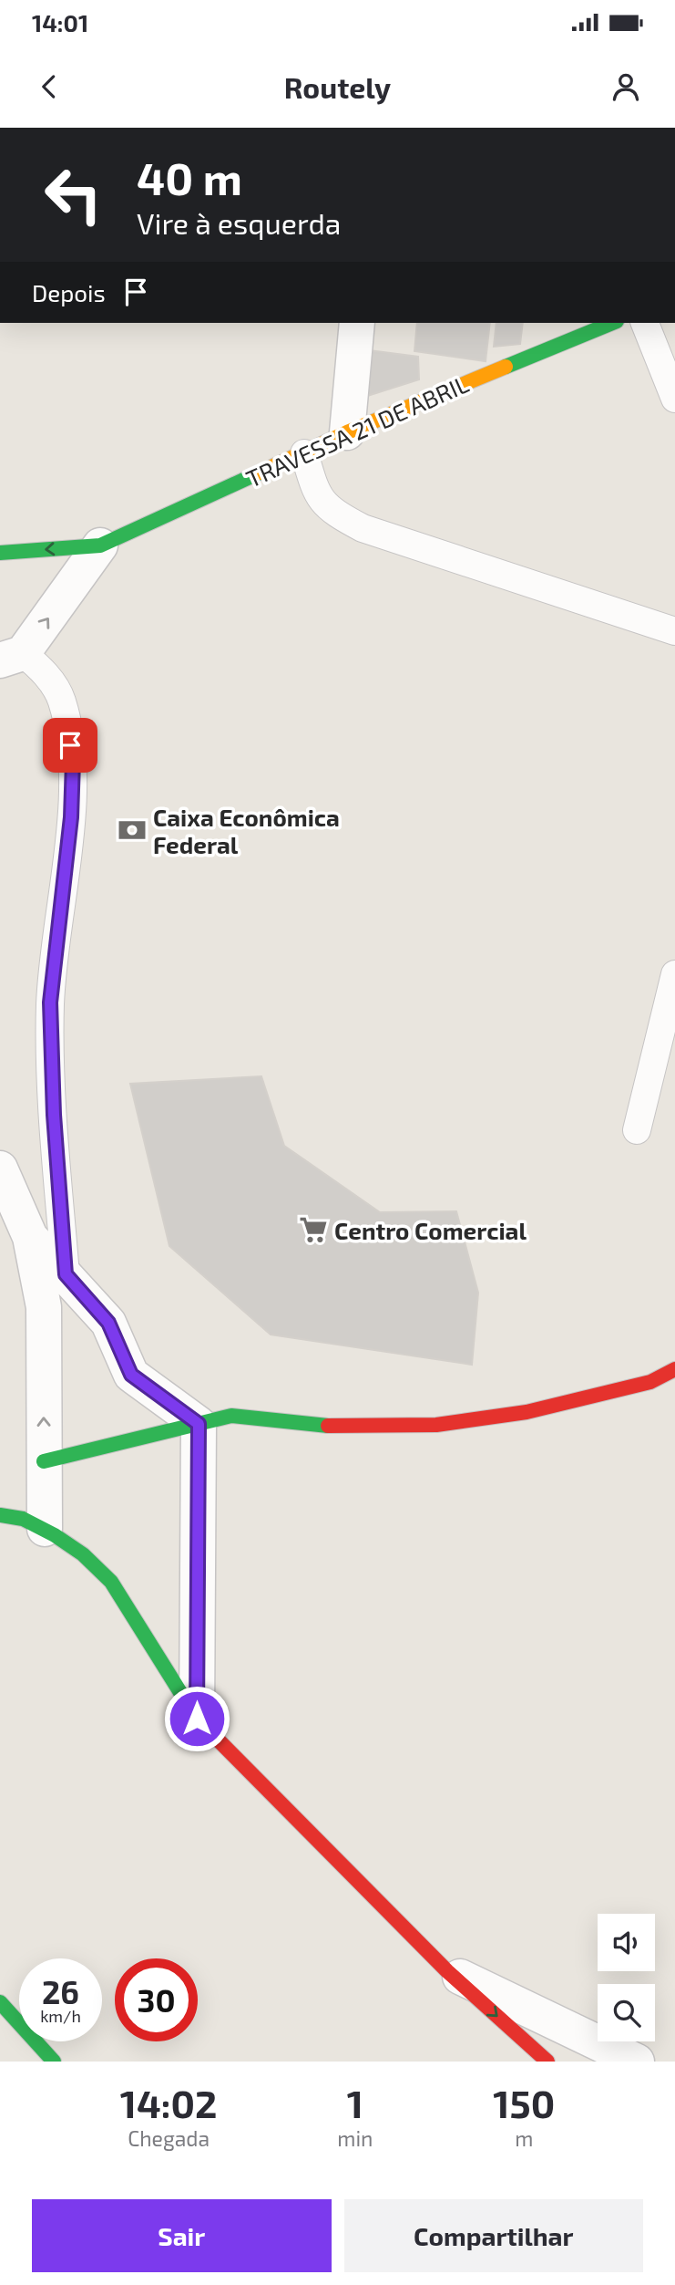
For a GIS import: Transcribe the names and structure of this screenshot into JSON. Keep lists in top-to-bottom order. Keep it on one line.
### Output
{"streets":{"street":["TRAVESSA 21 DE ABRIL"]},"places":{"bank":["Caixa Econômica Federal"],"supermarket":["Centro Comercial"]},"page":{"status":"14:01","header":"Routely","turn":["40 m","Vire à esquerda"],"then":"Depois","speed":"26 km/h","limit":"30","eta":["14:02","Chegada","1","min","150","m"],"buttons":["Sair","Compartilhar"]}}
